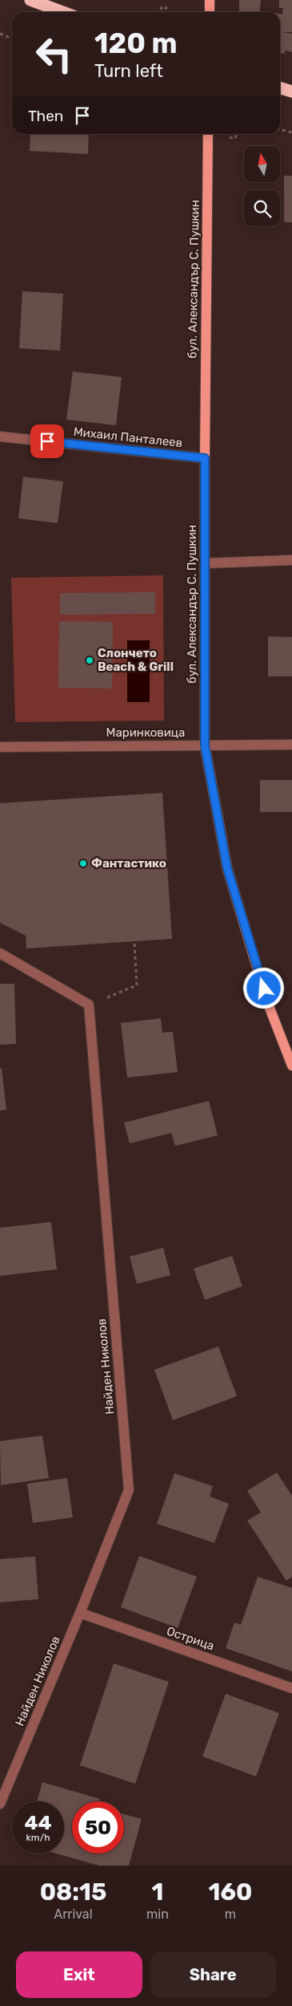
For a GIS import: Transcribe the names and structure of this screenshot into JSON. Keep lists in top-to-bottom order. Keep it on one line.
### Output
{"streets":{"main road":["бул. Александър С. Пушкин"],"street":["Михаил Панталеев","Маринковица","Найден Николов","Острица"]},"crossings":[["бул. Александър С. Пушкин","Михаил Панталеев"],["бул. Александър С. Пушкин","Маринковица"],["Найден Николов","Острица"]],"places":["Слончето Beach & Grill","Фантастико"],"north":"top","page":{"turn":["120 m","Turn left"],"then":"Then","speed":"44 km/h","limit":"50","eta":["08:15","Arrival","1","min","160","m"],"buttons":["Exit","Share"]}}
